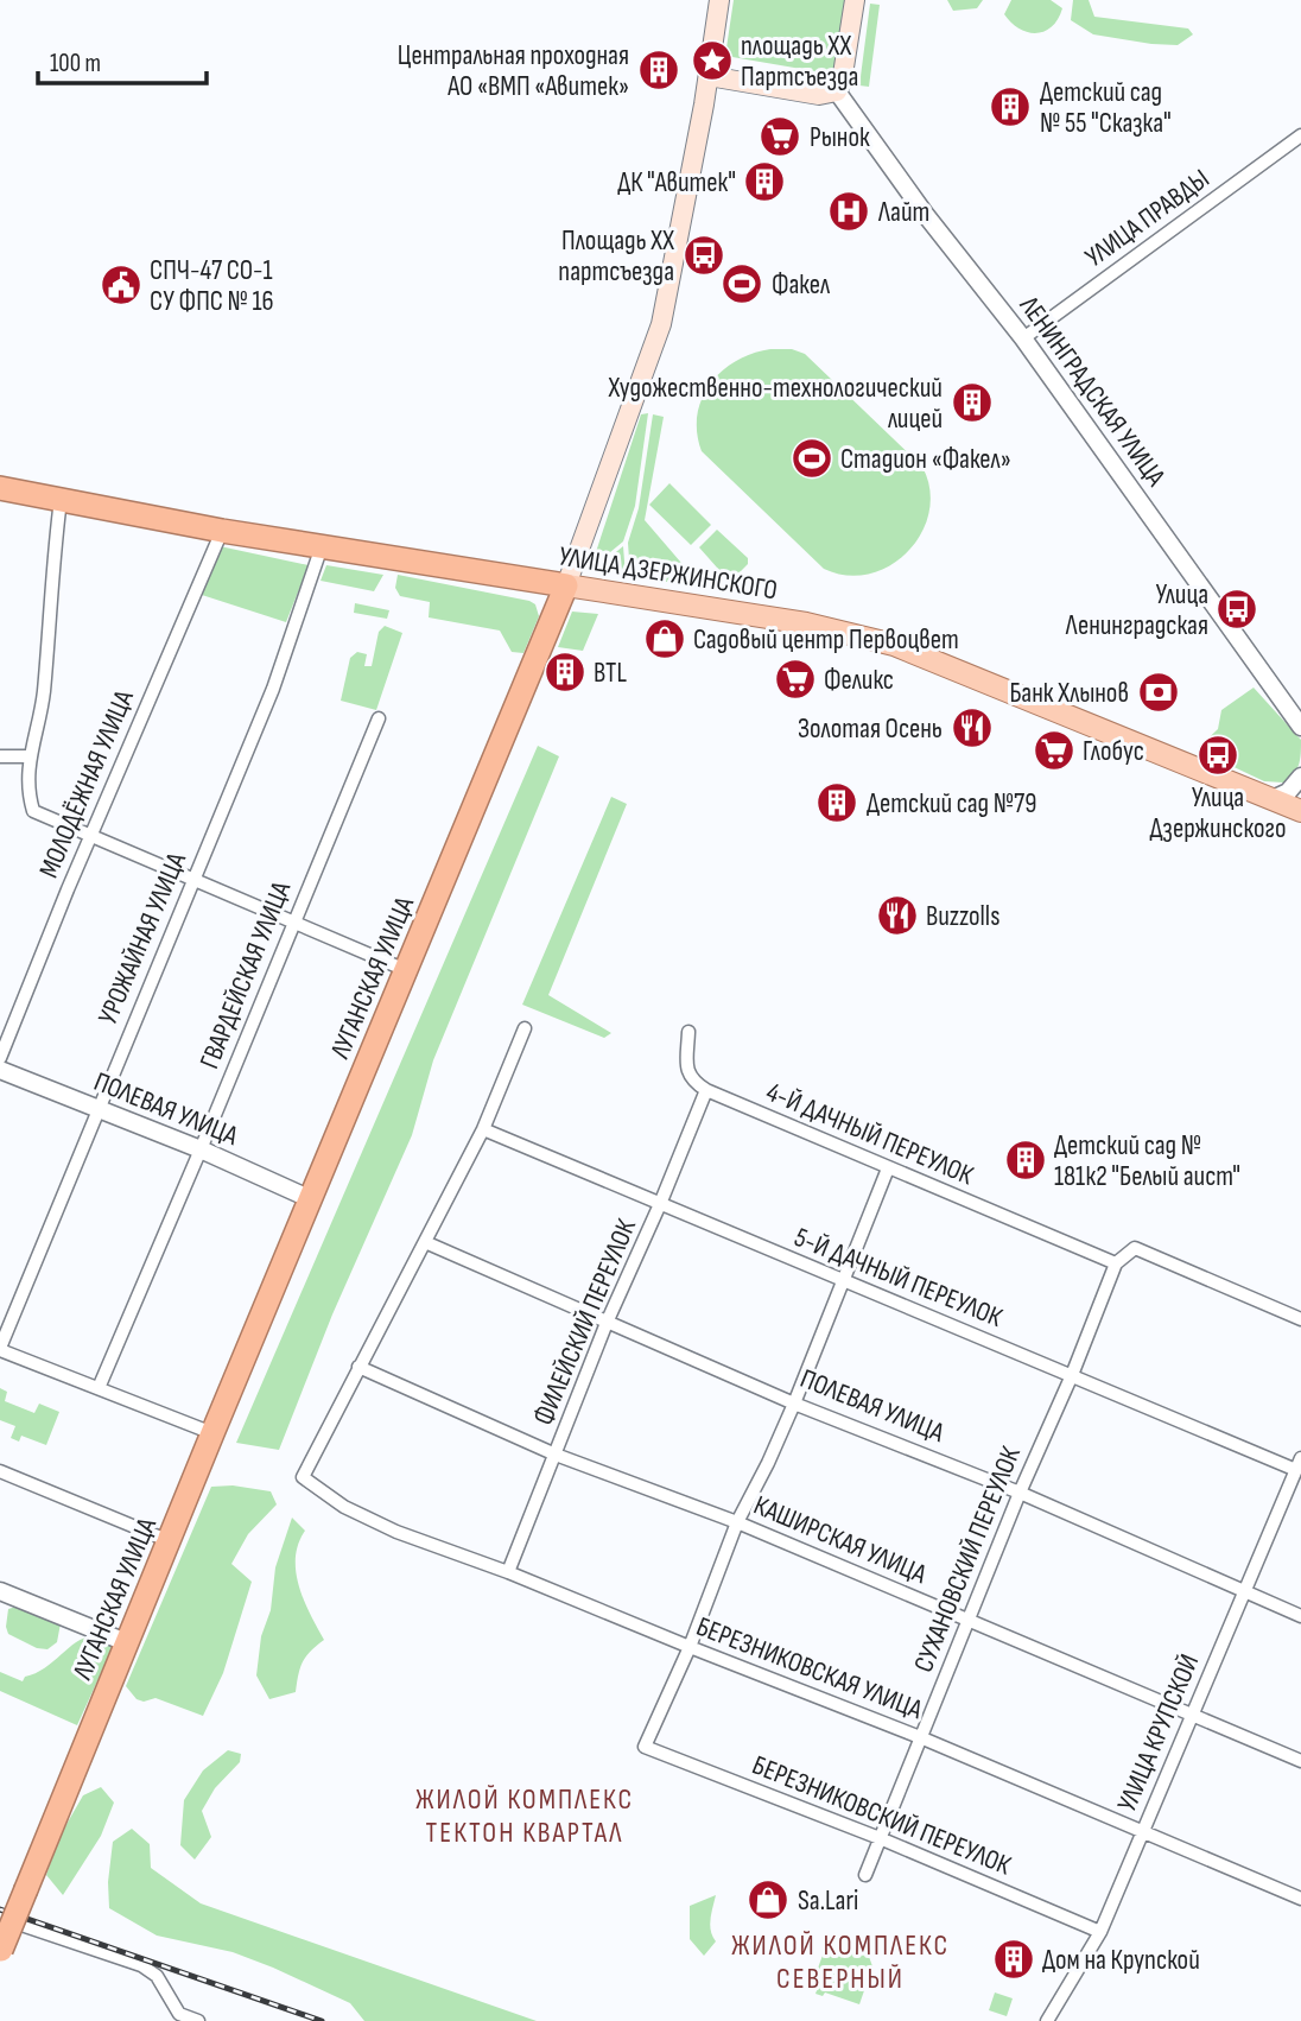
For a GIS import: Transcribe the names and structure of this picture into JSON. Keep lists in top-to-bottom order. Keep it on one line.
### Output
{"streets":{"highway":["УЛИЦА ДЗЕРЖИНСКОГО","ЛУГАНСКАЯ УЛИЦА"],"street":["УЛИЦА ПРАВДЫ","ЛЕНИНГРАДСКАЯ УЛИЦА","МОЛОДЁЖНАЯ УЛИЦА","УРОЖАЙНАЯ УЛИЦА","ГВАРДЕЙСКАЯ УЛИЦА","ПОЛЕВАЯ УЛИЦА","4-Й ДАЧНЫЙ ПЕРЕУЛОК","5-Й ДАЧНЫЙ ПЕРЕУЛОК","ФИЛЕЙСКИЙ ПЕРЕУЛОК","КАШИРСКАЯ УЛИЦА","СУХАНОВСКИЙ ПЕРЕУЛОК","БЕРЕЗНИКОВСКАЯ УЛИЦА","УЛИЦА КРУПСКОЙ","БЕРЕЗНИКОВСКИЙ ПЕРЕУЛОК"]},"crossings":[["УЛИЦА ПРАВДЫ","ЛЕНИНГРАДСКАЯ УЛИЦА"],["УЛИЦА ДЗЕРЖИНСКОГО","МОЛОДЁЖНАЯ УЛИЦА"],["УЛИЦА ДЗЕРЖИНСКОГО","УРОЖАЙНАЯ УЛИЦА"],["УЛИЦА ДЗЕРЖИНСКОГО","ЛУГАНСКАЯ УЛИЦА"],["УРОЖАЙНАЯ УЛИЦА","ПОЛЕВАЯ УЛИЦА"],["ГВАРДЕЙСКАЯ УЛИЦА","ПОЛЕВАЯ УЛИЦА"],["ЛУГАНСКАЯ УЛИЦА","ПОЛЕВАЯ УЛИЦА"],["ПОЛЕВАЯ УЛИЦА","ФИЛЕЙСКИЙ ПЕРЕУЛОК"],["ПОЛЕВАЯ УЛИЦА","СУХАНОВСКИЙ ПЕРЕУЛОК"],["ПОЛЕВАЯ УЛИЦА","УЛИЦА КРУПСКОЙ"],["4-Й ДАЧНЫЙ ПЕРЕУЛОК","ФИЛЕЙСКИЙ ПЕРЕУЛОК"],["4-Й ДАЧНЫЙ ПЕРЕУЛОК","СУХАНОВСКИЙ ПЕРЕУЛОК"],["5-Й ДАЧНЫЙ ПЕРЕУЛОК","ФИЛЕЙСКИЙ ПЕРЕУЛОК"],["5-Й ДАЧНЫЙ ПЕРЕУЛОК","СУХАНОВСКИЙ ПЕРЕУЛОК"],["5-Й ДАЧНЫЙ ПЕРЕУЛОК","УЛИЦА КРУПСКОЙ"],["ФИЛЕЙСКИЙ ПЕРЕУЛОК","КАШИРСКАЯ УЛИЦА"],["ФИЛЕЙСКИЙ ПЕРЕУЛОК","БЕРЕЗНИКОВСКАЯ УЛИЦА"],["КАШИРСКАЯ УЛИЦА","СУХАНОВСКИЙ ПЕРЕУЛОК"],["КАШИРСКАЯ УЛИЦА","БЕРЕЗНИКОВСКАЯ УЛИЦА"],["КАШИРСКАЯ УЛИЦА","УЛИЦА КРУПСКОЙ"],["СУХАНОВСКИЙ ПЕРЕУЛОК","БЕРЕЗНИКОВСКАЯ УЛИЦА"],["СУХАНОВСКИЙ ПЕРЕУЛОК","БЕРЕЗНИКОВСКИЙ ПЕРЕУЛОК"],["БЕРЕЗНИКОВСКАЯ УЛИЦА","УЛИЦА КРУПСКОЙ"],["БЕРЕЗНИКОВСКАЯ УЛИЦА","БЕРЕЗНИКОВСКИЙ ПЕРЕУЛОК"],["УЛИЦА КРУПСКОЙ","БЕРЕЗНИКОВСКИЙ ПЕРЕУЛОК"]],"districts":["ЖИЛОЙ КОМПЛЕКС ТЕКТОН КВАРТАЛ","ЖИЛОЙ КОМПЛЕКС СЕВЕРНЫЙ"],"places":{"place":["площадь XX Партсъезда"],"building":["Центральная проходная АО «ВМП «Авитек»","Детский сад № 55 \"Сказка\"","ДК \"Авитек\"","Художественно-технологический лицей","BTL","Детский сад №79","Детский сад № 181к2 \"Белый аист\"","Дом на Крупской"],"supermarket":["Рынок","Феликс","Глобус"],"hospital":["Лайт"],"bus stop":["Площадь ХХ партсъезда","Улица Ленинградская","Улица Дзержинского"],"sports":["Факел","Стадион «Факел»"],"public building":["СПЧ-47 СО-1 СУ ФПС № 16"],"shop":["Садовый центр Первоцвет","Sa.Lari"],"bank":["Банк Хлынов"],"restaurant":["Золотая Осень","Buzzolls"]},"scale_bar":"100 m"}
